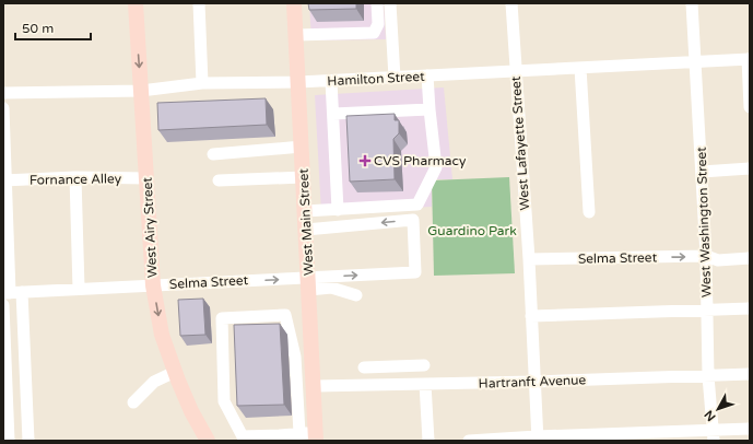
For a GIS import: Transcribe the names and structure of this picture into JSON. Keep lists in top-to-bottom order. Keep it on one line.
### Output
{"streets":{"main road":["West Main Street","West Airy Street"],"street":["Hamilton Street","West Lafayette Street","Fornance Alley","West Washington Street","Selma Street","Hartranft Avenue"]},"crossings":[["Hamilton Street","West Lafayette Street"],["Hamilton Street","West Main Street"],["Hamilton Street","West Washington Street"],["Hamilton Street","West Airy Street"],["West Lafayette Street","Selma Street"],["West Lafayette Street","Hartranft Avenue"],["Fornance Alley","West Airy Street"],["West Main Street","Selma Street"],["West Main Street","Hartranft Avenue"],["West Washington Street","Selma Street"],["West Washington Street","Hartranft Avenue"],["West Airy Street","Selma Street"]],"one_way":["West Airy Street"],"parks":["Guardino Park"],"places":{"health":["CVS Pharmacy"]},"scale_bar":"50 m","north":"bottom left"}
